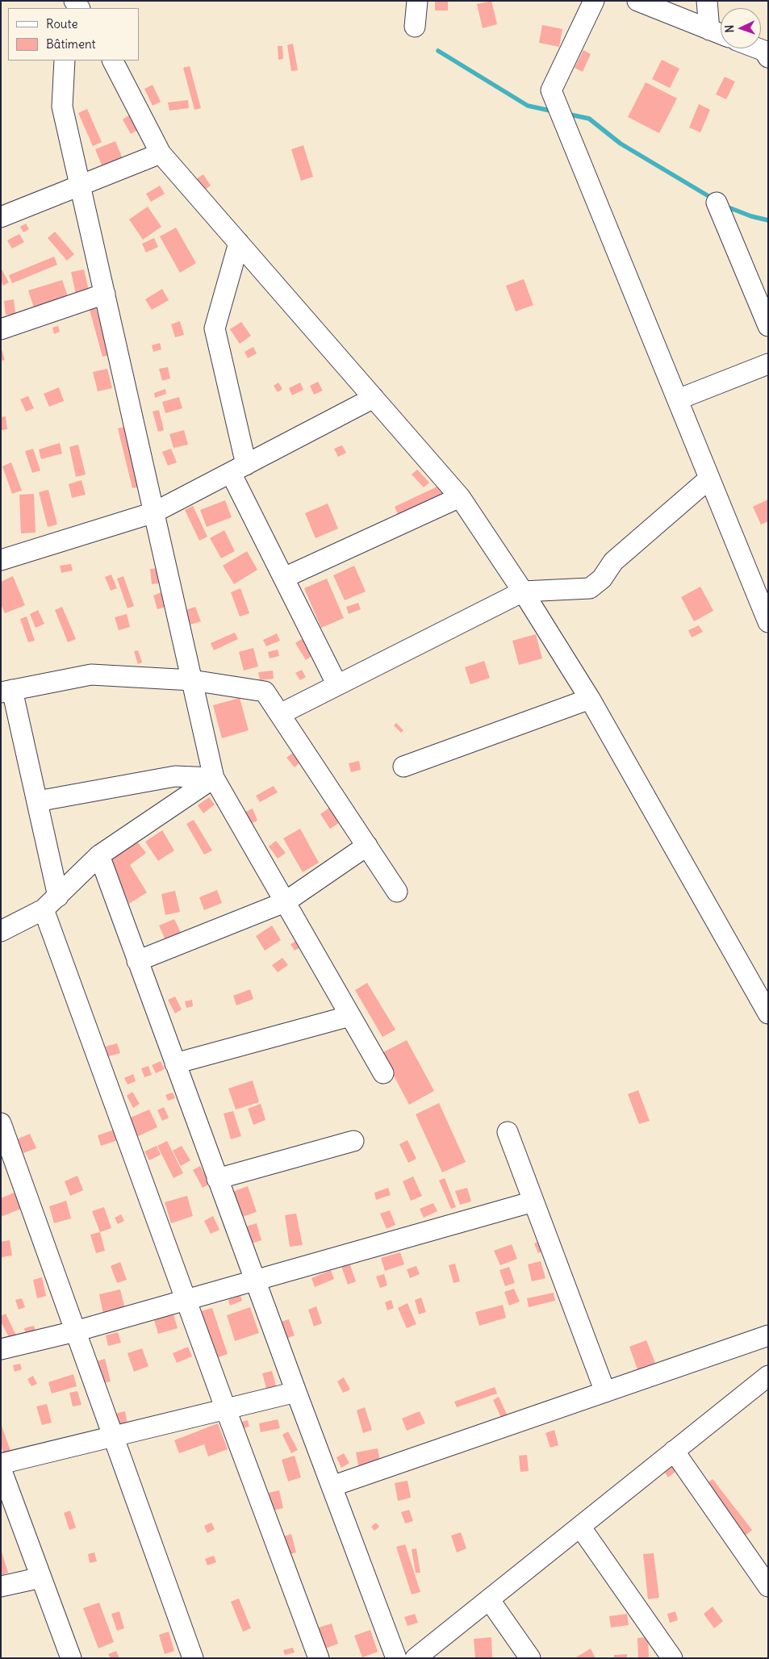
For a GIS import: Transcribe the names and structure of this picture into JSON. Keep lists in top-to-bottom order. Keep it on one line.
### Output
{"legend":["Route","Bâtiment"],"north":"left"}
